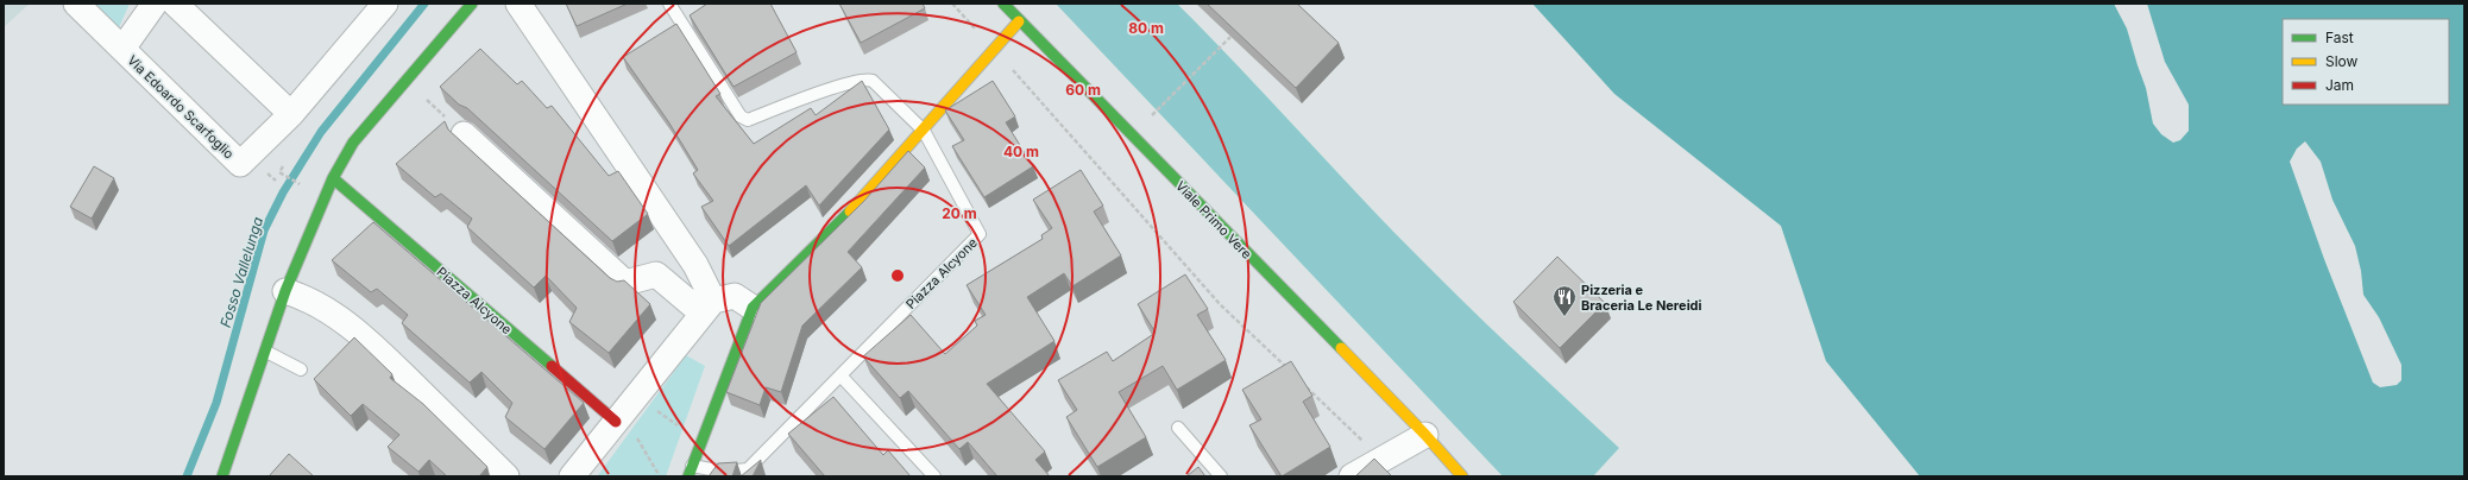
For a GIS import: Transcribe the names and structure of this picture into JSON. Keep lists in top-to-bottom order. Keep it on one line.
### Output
{"streets":{"street":["Via Edoardo Scarfoglio","Viale Primo Vere","Piazza Alcyone"]},"crossings":[["Viale Primo Vere","Piazza Alcyone"]],"water":["Fosso Vallelunga"],"places":{"restaurant":["Pizzeria e Braceria Le Nereidi"]},"legend":["Fast","Slow","Jam"],"rings":["80 m","60 m","40 m","20 m"]}
